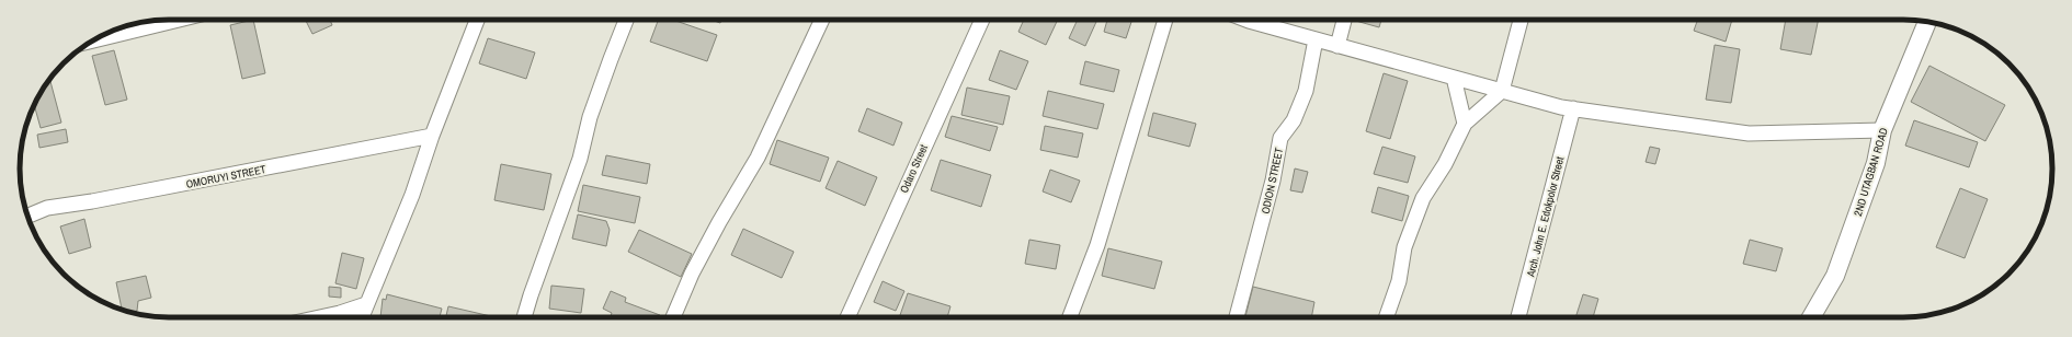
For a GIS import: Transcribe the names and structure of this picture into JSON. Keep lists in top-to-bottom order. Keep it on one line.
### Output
{"streets":{"street":["Odaro Street","2ND UTAGBAN ROAD","OMORUYI STREET","ODION STREET","Arch. John E. Edokpolor Street"]}}
